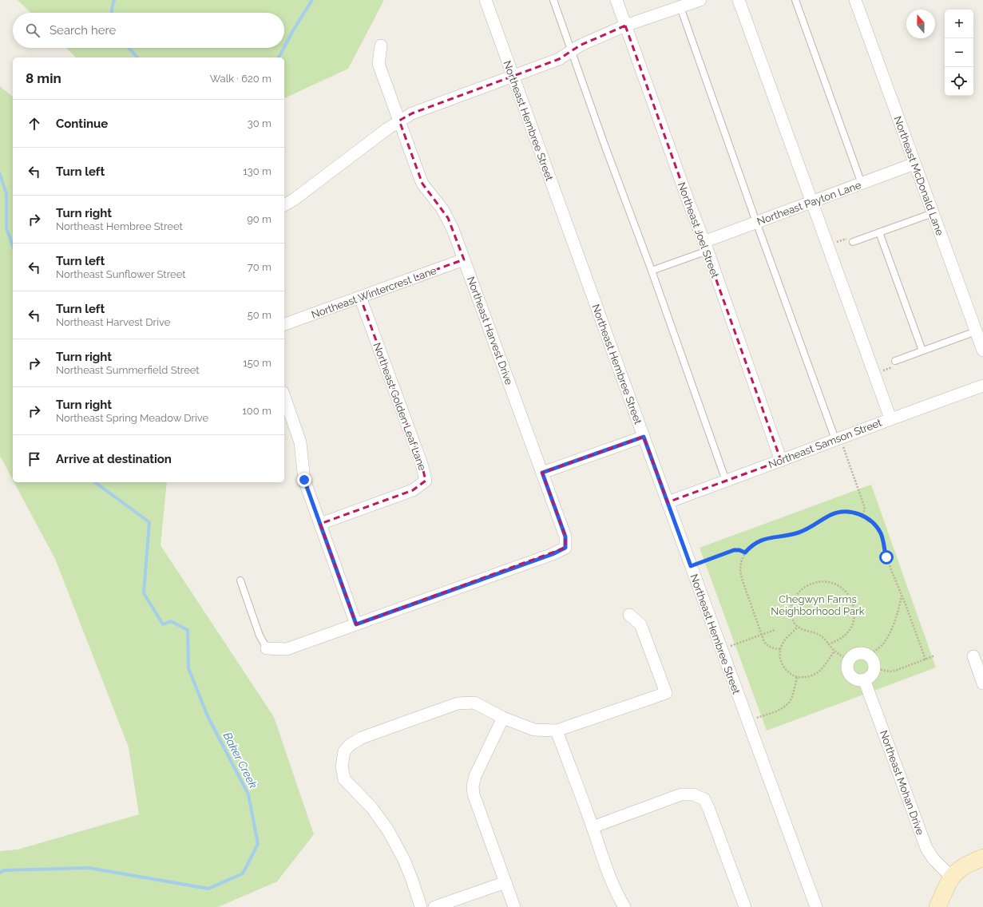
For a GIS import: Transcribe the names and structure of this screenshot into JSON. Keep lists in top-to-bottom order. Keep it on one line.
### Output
{"streets":{"street":["Northeast Hembree Street","Northeast McDonald Lane","Northeast Payton Lane","Northeast Joel Street","Northeast Wintercrest Lane","Northeast Harvest Drive","Northeast Golden Leaf Lane","Northeast Samson Street","Northeast Mohan Drive"]},"crossings":[["Northeast Hembree Street","Northeast Samson Street"],["Northeast McDonald Lane","Northeast Payton Lane"],["Northeast Payton Lane","Northeast Joel Street"],["Northeast Joel Street","Northeast Samson Street"],["Northeast Wintercrest Lane","Northeast Harvest Drive"],["Northeast Wintercrest Lane","Northeast Golden Leaf Lane"]],"water":["Baker Creek"],"parks":["Chegwyn Farms Neighborhood Park"],"north":"top","page":{"map_buttons":["+","−"],"search":"Search here","heading":["8 min","Walk · 620 m"],"list":[["Continue","30 m"],["Turn left","130 m"],["Turn right","Northeast Hembree Street","90 m"],["Turn left","Northeast Sunflower Street","70 m"],["Turn left","Northeast Harvest Drive","50 m"],["Turn right","Northeast Summerfield Street","150 m"],["Turn right","Northeast Spring Meadow Drive","100 m"],"Arrive at destination"]}}
